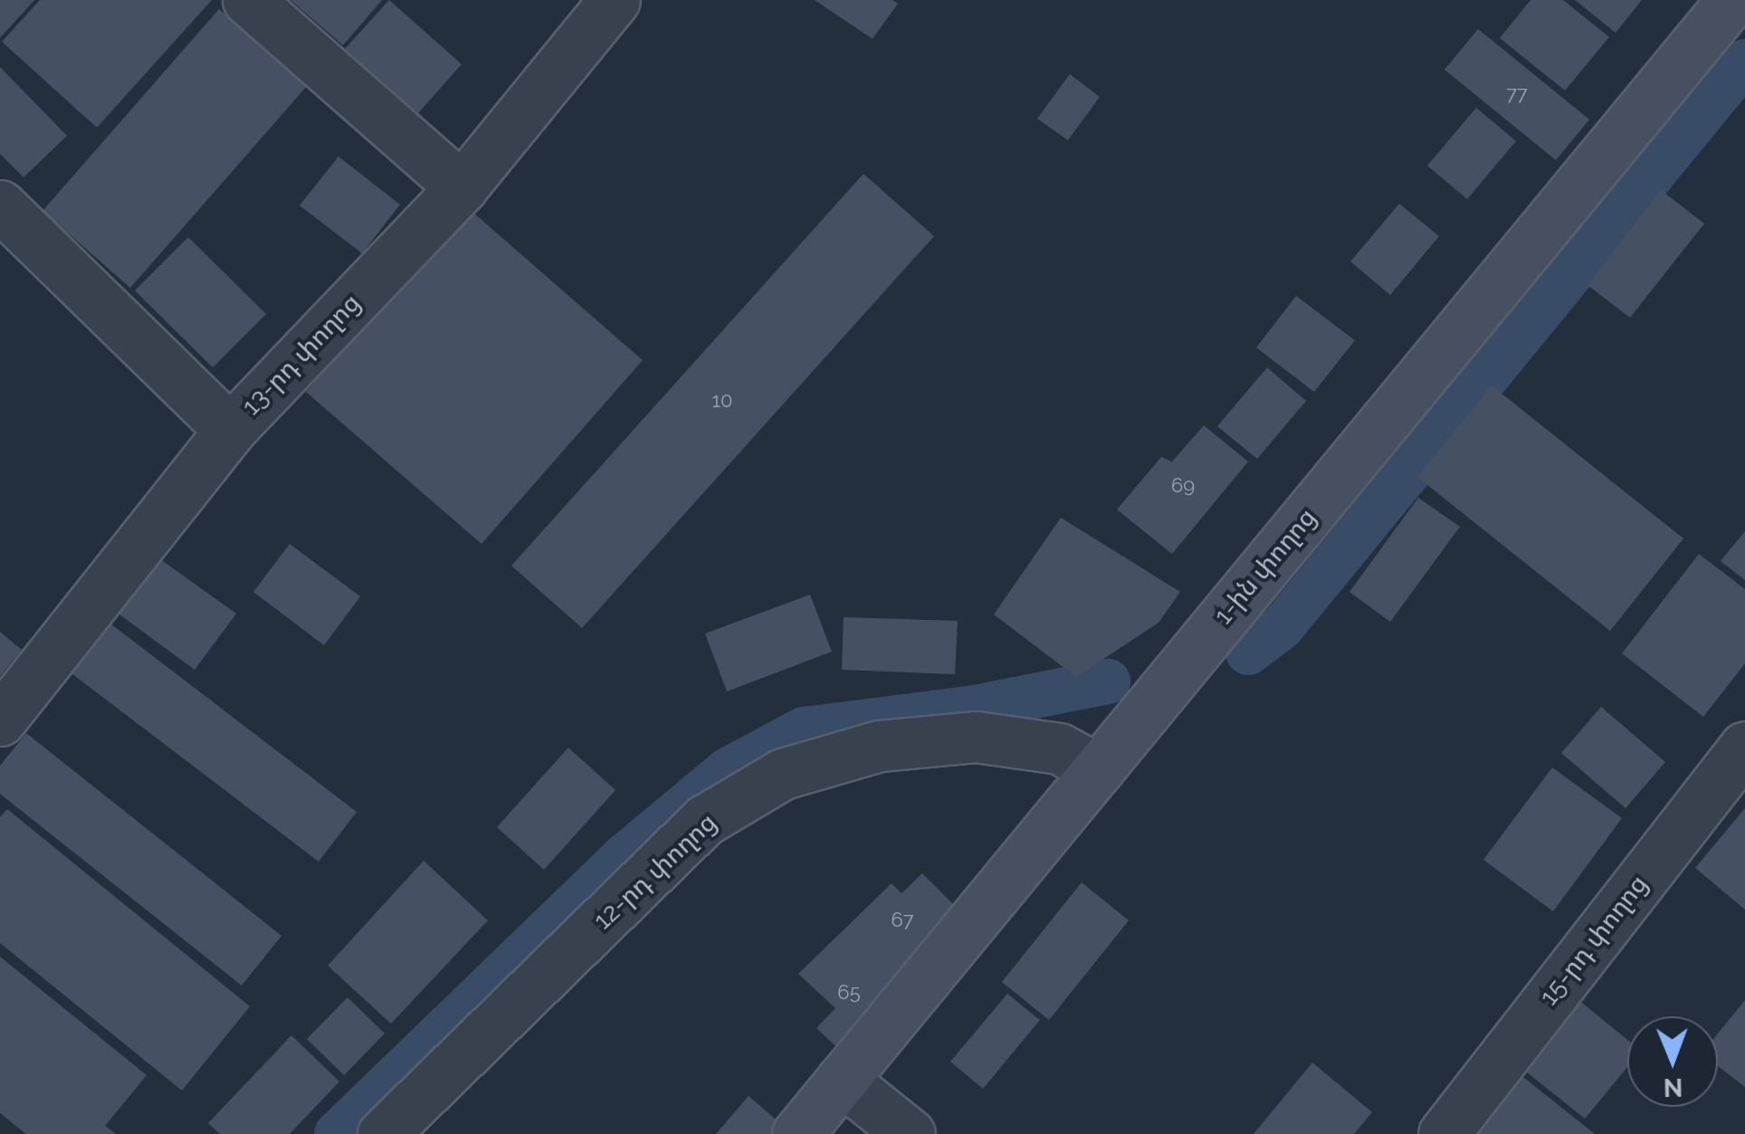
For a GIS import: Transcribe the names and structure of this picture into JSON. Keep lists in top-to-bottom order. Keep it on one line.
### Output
{"streets":{"main road":["1-ին փողոց"],"street":["13-րդ փողոց","12-րդ փողոց","15-րդ փողոց"]},"crossings":[["1-ին փողոց","12-րդ փողոց"]],"house_numbers":["77","10","69","67","65"],"north":"bottom"}
